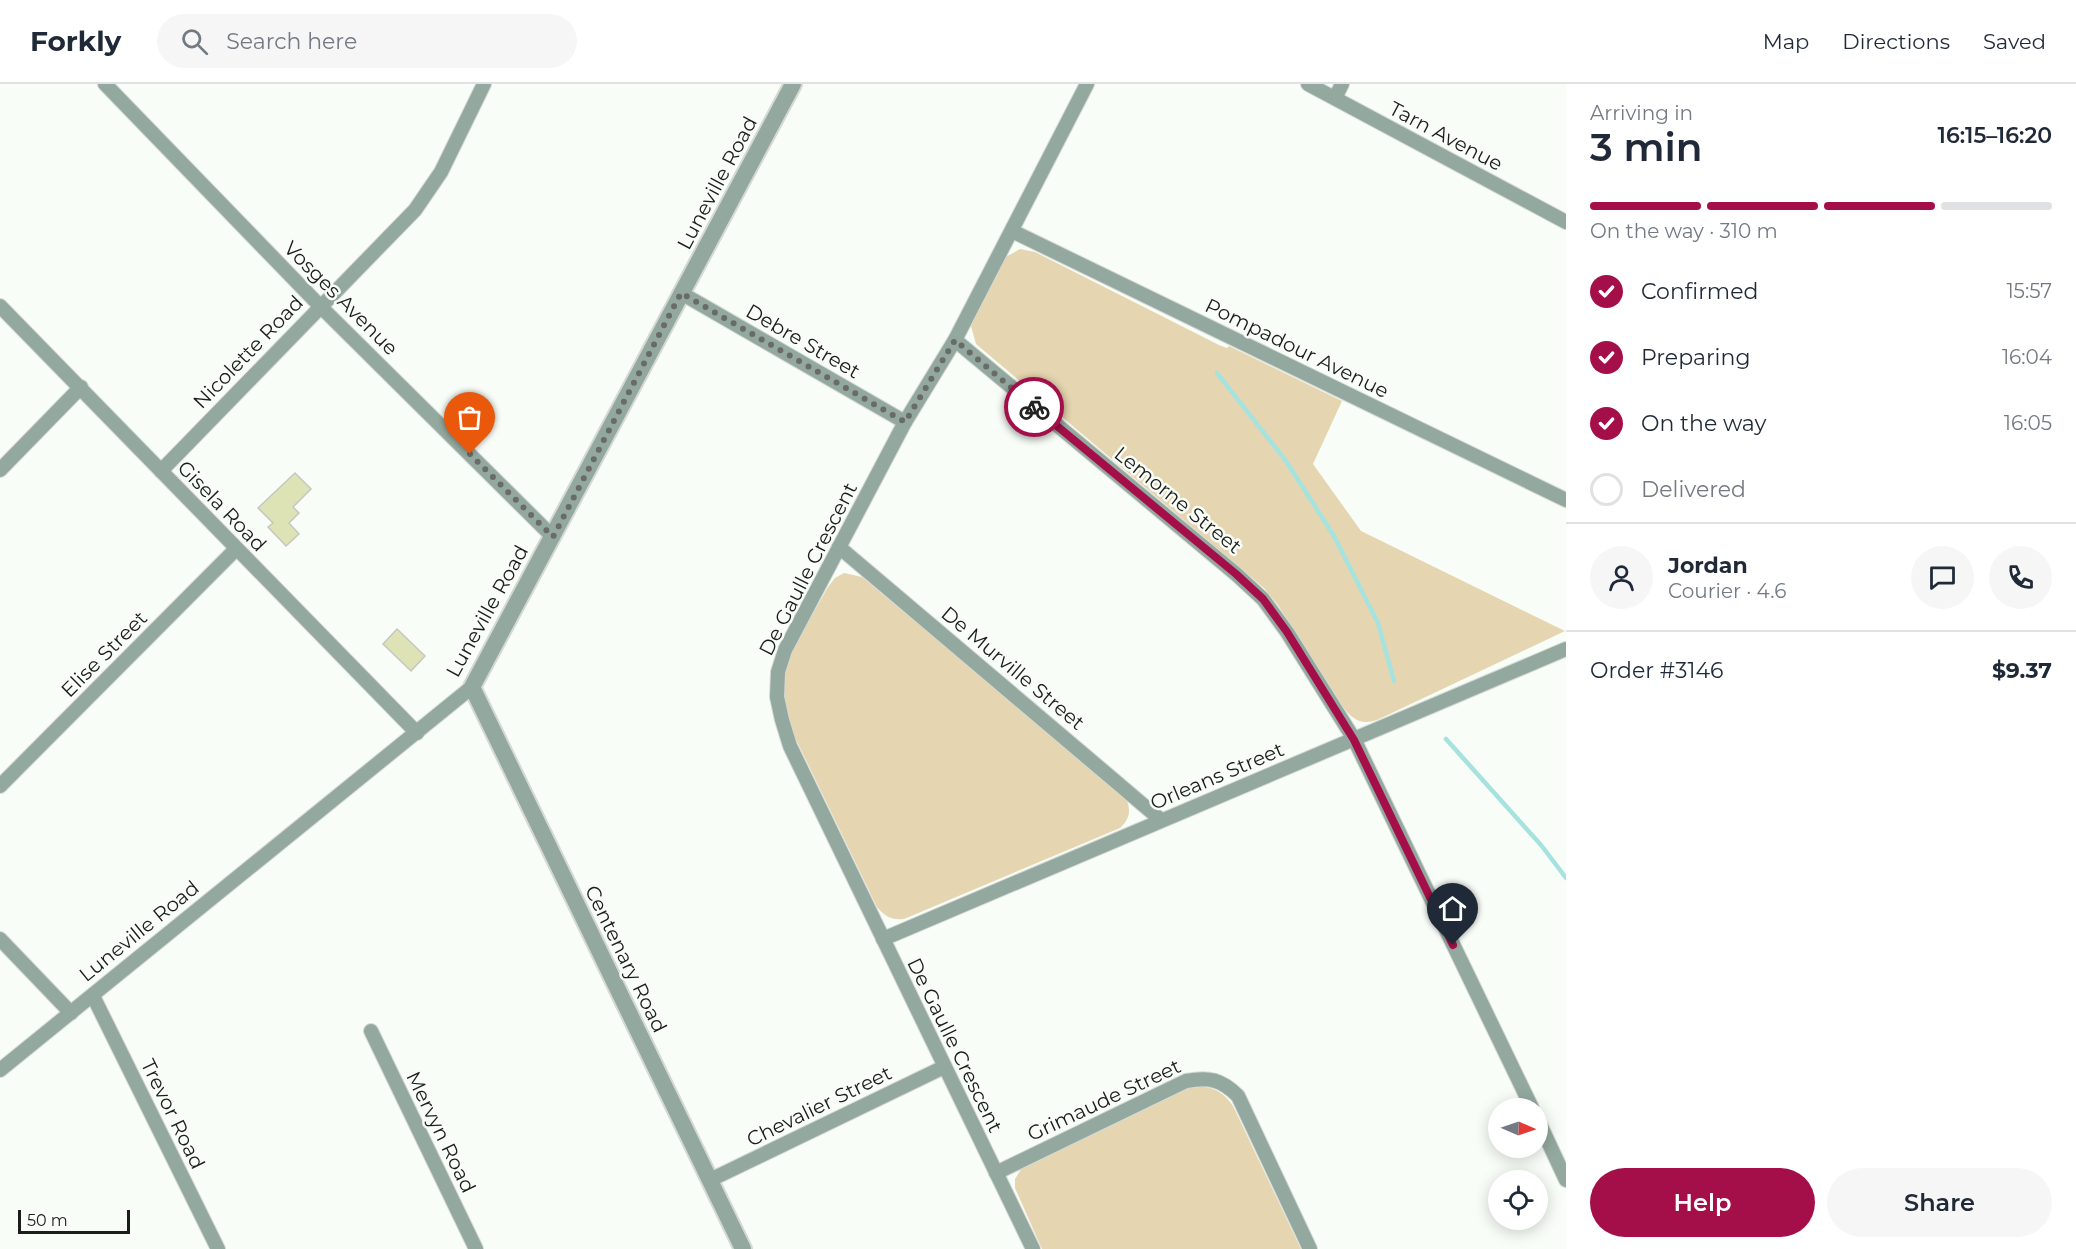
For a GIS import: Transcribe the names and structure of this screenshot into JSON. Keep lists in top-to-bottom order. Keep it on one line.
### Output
{"streets":{"street":["Tarn Avenue","Luneville Road","Vosges Avenue","Debre Street","Pompadour Avenue","Nicolette Road","Lemorne Street","Gisela Road","De Gaulle Crescent","Elise Street","De Murville Street","Orleans Street","Centenary Road","Grimaude Street","Chevalier Street","Trevor Road","Mervyn Road"]},"crossings":[["Luneville Road","Vosges Avenue"],["Luneville Road","Debre Street"],["Luneville Road","Gisela Road"],["Luneville Road","Centenary Road"],["Luneville Road","Trevor Road"],["Vosges Avenue","Nicolette Road"],["Debre Street","De Gaulle Crescent"],["Pompadour Avenue","De Gaulle Crescent"],["Nicolette Road","Gisela Road"],["Lemorne Street","De Gaulle Crescent"],["Lemorne Street","Orleans Street"],["Gisela Road","Elise Street"],["De Gaulle Crescent","De Murville Street"],["De Gaulle Crescent","Orleans Street"],["De Gaulle Crescent","Grimaude Street"],["De Gaulle Crescent","Chevalier Street"],["De Murville Street","Orleans Street"],["Centenary Road","Chevalier Street"]],"scale_bar":"50 m","north":"right","page":{"header":"Forkly","search":"Search here","nav":["Map","Directions","Saved"],"heading":["3 min","Arriving in","16:15–16:20"],"panel":["Jordan","Courier · 4.6","Order #3146","$9.37"],"bar":"On the way · 310 m","list":[["Confirmed","15:57"],["Preparing","16:04"],["On the way","16:05"],"Delivered"],"buttons":["Help","Share"],"scale":"50 m"}}
